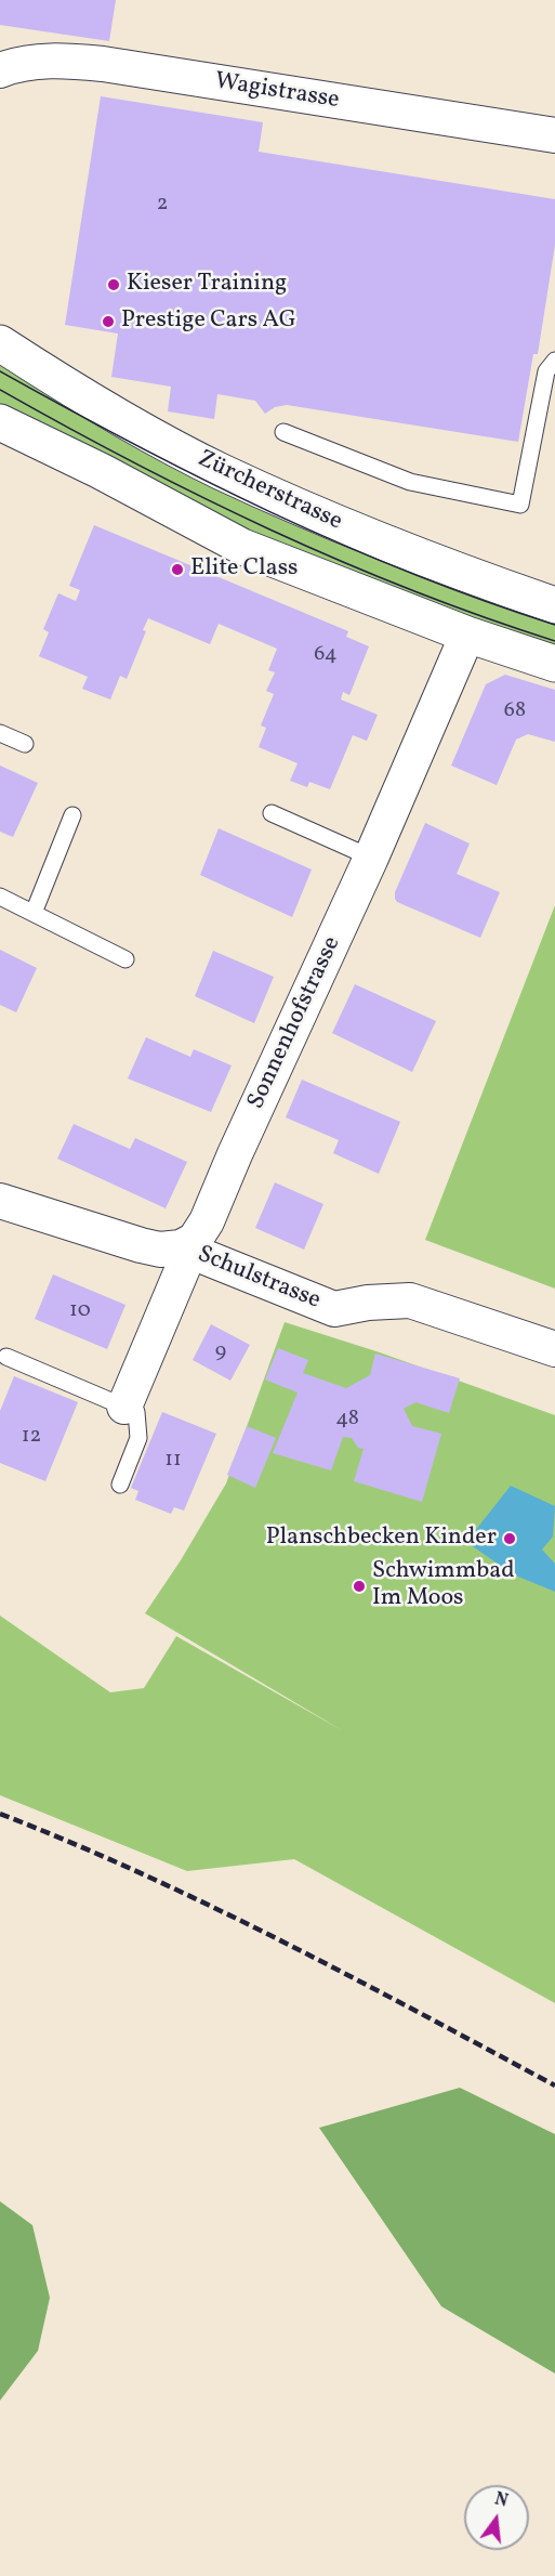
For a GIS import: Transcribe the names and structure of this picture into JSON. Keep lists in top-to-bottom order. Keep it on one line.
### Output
{"streets":{"main road":["Zürcherstrasse"],"street":["Wagistrasse","Sonnenhofstrasse","Schulstrasse"]},"crossings":[["Sonnenhofstrasse","Schulstrasse"]],"places":["Kieser Training","Prestige Cars AG","Elite Class","Planschbecken Kinder","Schwimmbad Im Moos"],"house_numbers":["2","64","68","10","9","48","12","11"],"north":"top"}
